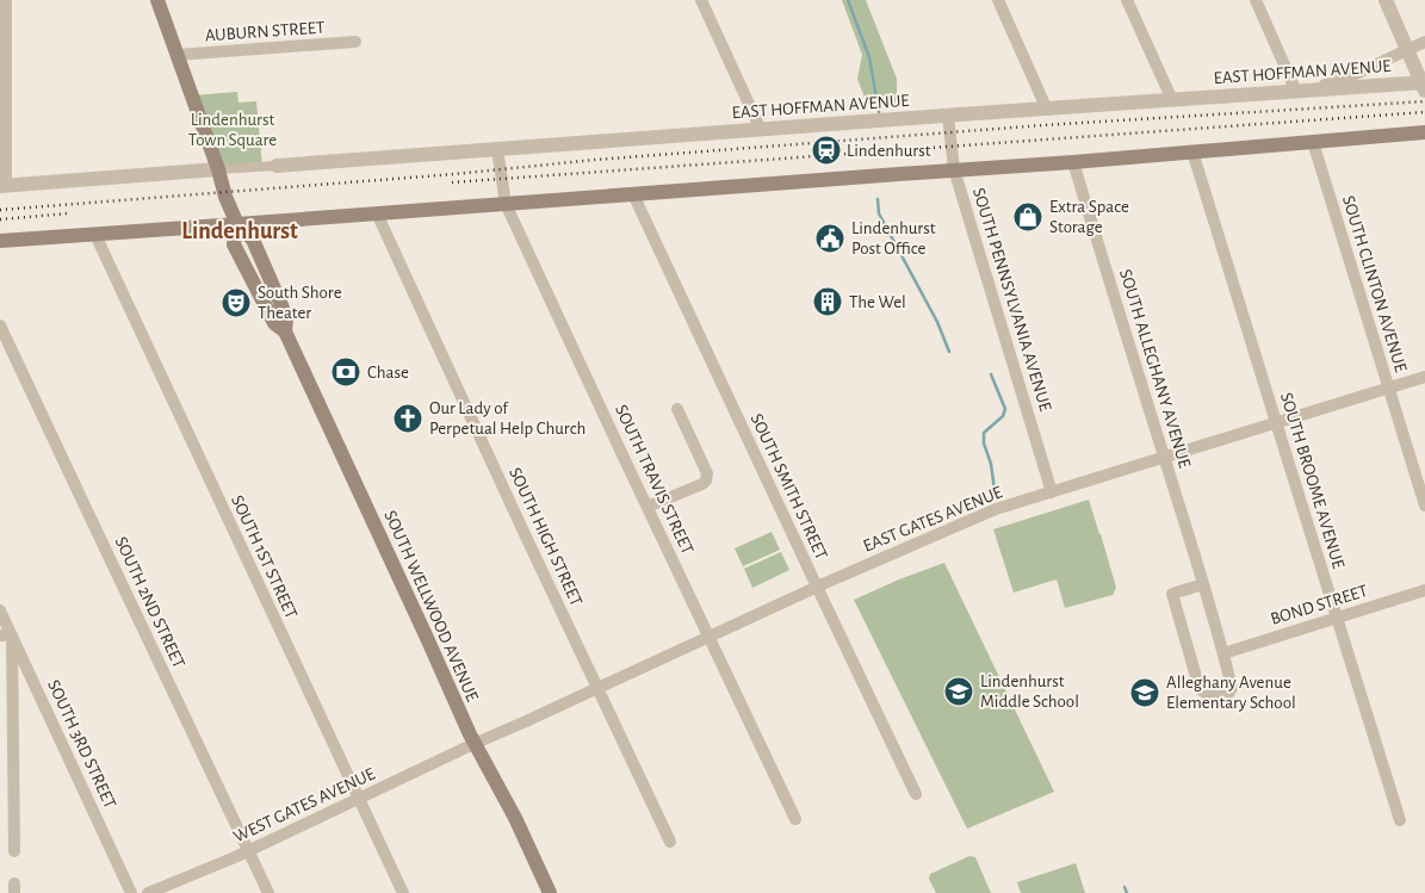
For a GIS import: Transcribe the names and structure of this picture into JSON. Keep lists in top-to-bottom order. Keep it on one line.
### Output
{"streets":{"main road":["SOUTH WELLWOOD AVENUE"],"street":["AUBURN STREET","EAST HOFFMAN AVENUE","SOUTH CLINTON AVENUE","SOUTH PENNSYLVANIA AVENUE","SOUTH ALLEGHANY AVENUE","SOUTH TRAVIS STREET","SOUTH BROOME AVENUE","SOUTH SMITH STREET","EAST GATES AVENUE","SOUTH HIGH STREET","SOUTH 1ST STREET","SOUTH 2ND STREET","BOND STREET","SOUTH 3RD STREET","WEST GATES AVENUE"]},"crossings":[["AUBURN STREET","SOUTH WELLWOOD AVENUE"],["EAST HOFFMAN AVENUE","SOUTH PENNSYLVANIA AVENUE"],["EAST HOFFMAN AVENUE","SOUTH TRAVIS STREET"],["EAST HOFFMAN AVENUE","SOUTH WELLWOOD AVENUE"],["SOUTH CLINTON AVENUE","EAST GATES AVENUE"],["SOUTH PENNSYLVANIA AVENUE","EAST GATES AVENUE"],["SOUTH ALLEGHANY AVENUE","EAST GATES AVENUE"],["SOUTH ALLEGHANY AVENUE","BOND STREET"],["SOUTH TRAVIS STREET","EAST GATES AVENUE"],["SOUTH BROOME AVENUE","EAST GATES AVENUE"],["SOUTH BROOME AVENUE","BOND STREET"],["SOUTH SMITH STREET","EAST GATES AVENUE"],["EAST GATES AVENUE","SOUTH HIGH STREET"],["EAST GATES AVENUE","SOUTH WELLWOOD AVENUE"],["EAST GATES AVENUE","WEST GATES AVENUE"],["SOUTH 1ST STREET","WEST GATES AVENUE"],["SOUTH 2ND STREET","WEST GATES AVENUE"],["SOUTH WELLWOOD AVENUE","WEST GATES AVENUE"]],"districts":["Lindenhurst"],"parks":["Lindenhurst Town Square"],"places":{"station":["Lindenhurst"],"shop":["Extra Space Storage"],"public building":["Lindenhurst Post Office"],"building":["The Wel"],"theatre":["South Shore Theater"],"bank":["Chase"],"church":["Our Lady of Perpetual Help Church"],"school or university":["Lindenhurst Middle School","Alleghany Avenue Elementary School"]}}
